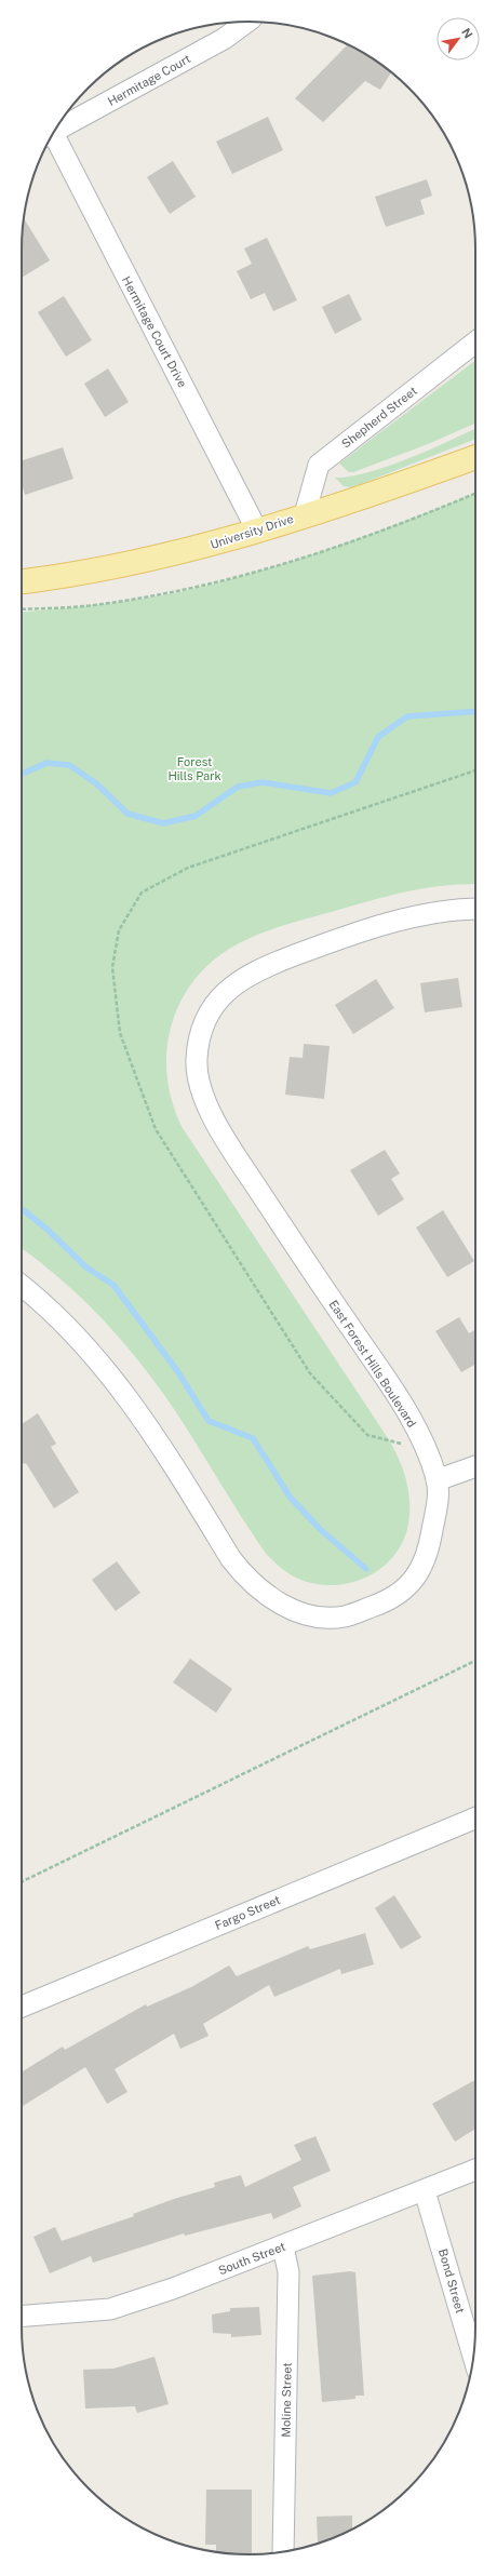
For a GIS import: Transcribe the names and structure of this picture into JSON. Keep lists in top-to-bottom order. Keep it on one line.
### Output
{"streets":{"main road":["University Drive"],"street":["Hermitage Court","Hermitage Court Drive","Shepherd Street","East Forest Hills Boulevard","Fargo Street","South Street","Bond Street","Moline Street"]},"crossings":[["Hermitage Court Drive","University Drive"],["Shepherd Street","University Drive"],["South Street","Bond Street"],["South Street","Moline Street"]],"parks":["Forest Hills Park"],"north":"top right"}
